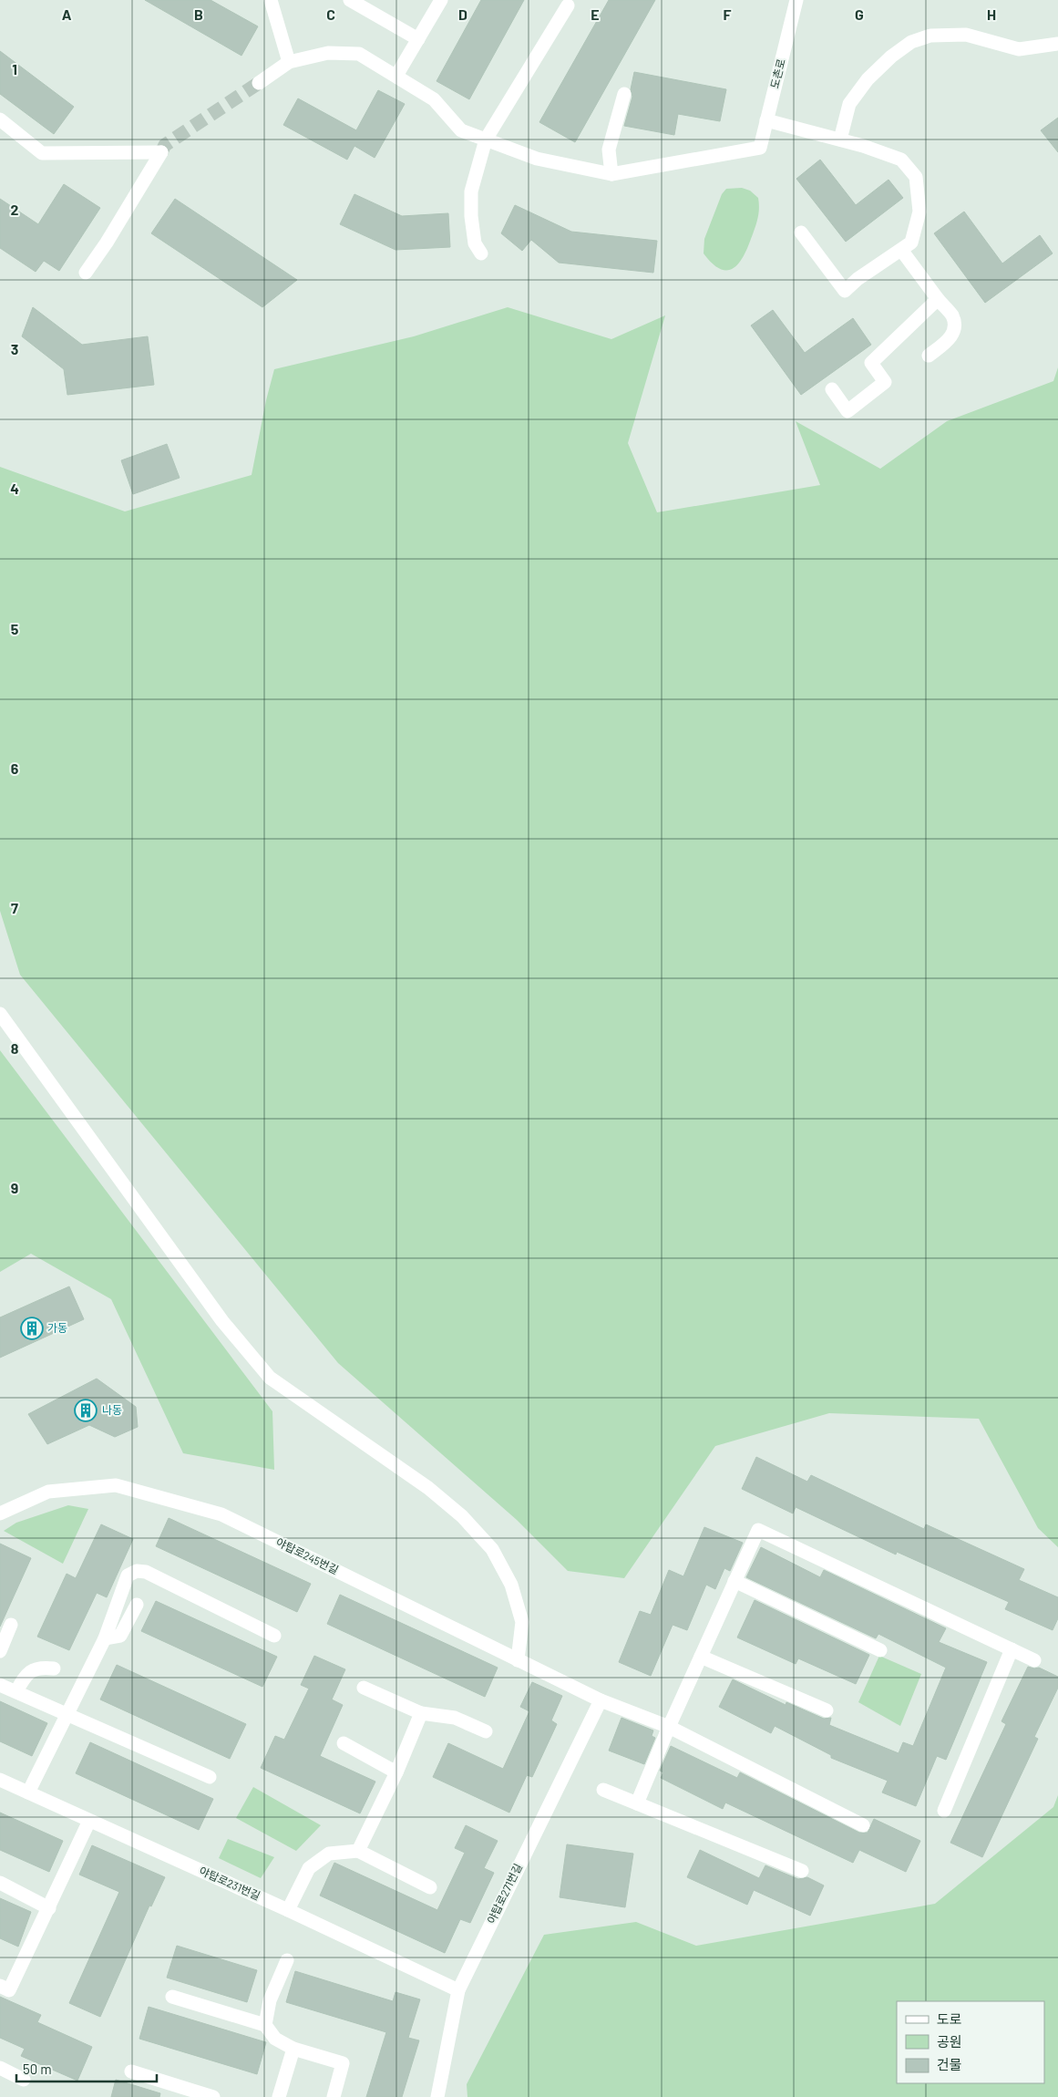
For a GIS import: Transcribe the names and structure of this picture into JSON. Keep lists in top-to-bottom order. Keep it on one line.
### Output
{"streets":{"street":["도촌로","야탑로245번길","야탑로231번길","야탑로271번길"]},"crossings":[["야탑로245번길","야탑로271번길"],["야탑로231번길","야탑로271번길"]],"places":{"building":["가동","나동"]},"legend":["도로","공원","건물"],"scale_bar":"50 m","grid":{"columns":["A","B","C","D","E","F","G","H"],"rows":["1","2","3","4","5","6","7","8","9"]}}
